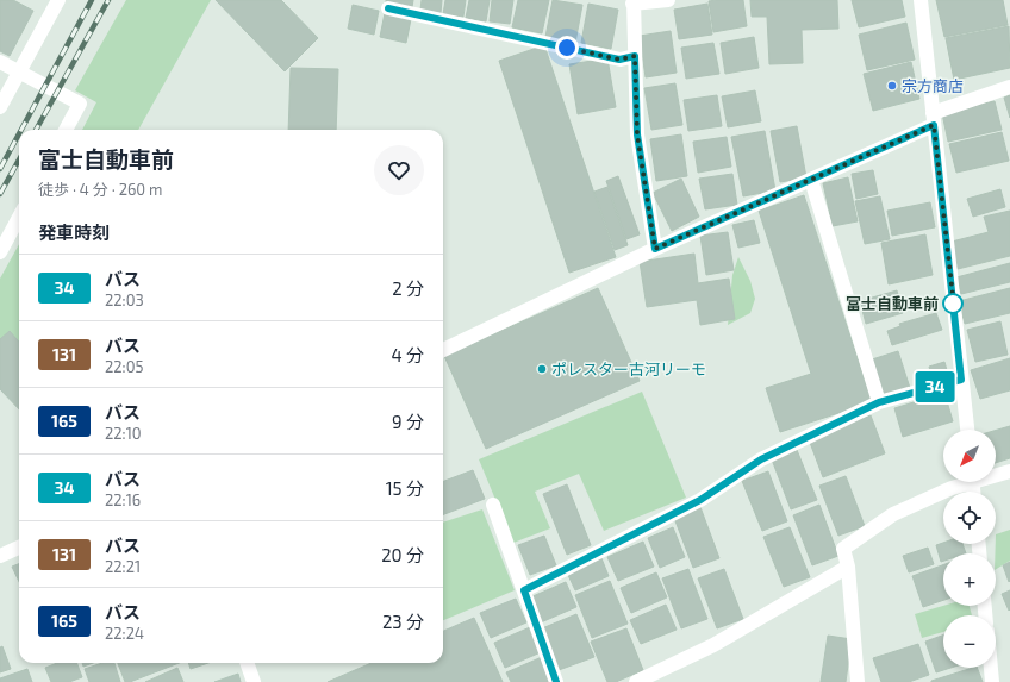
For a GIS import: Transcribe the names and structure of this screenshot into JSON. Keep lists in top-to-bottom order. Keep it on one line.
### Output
{"places":["宗方商店","富士自動車前","ポレスター古河リーモ"],"lines":["bus line 34"],"north":"bottom left","page":{"on_map":"34","heading":[["富士自動車前","徒歩 · 4 分 · 260 m"],"発車時刻"],"list":[{"mark":"34","name":"バス","note":"22:03","value":"2 分"},{"mark":"131","name":"バス","note":"22:05","value":"4 分"},{"mark":"165","name":"バス","note":"22:10","value":"9 分"},{"mark":"34","name":"バス","note":"22:16","value":"15 分"},{"mark":"131","name":"バス","note":"22:21","value":"20 分"},{"mark":"165","name":"バス","note":"22:24","value":"23 分"}],"map_buttons":["+","−"]}}
